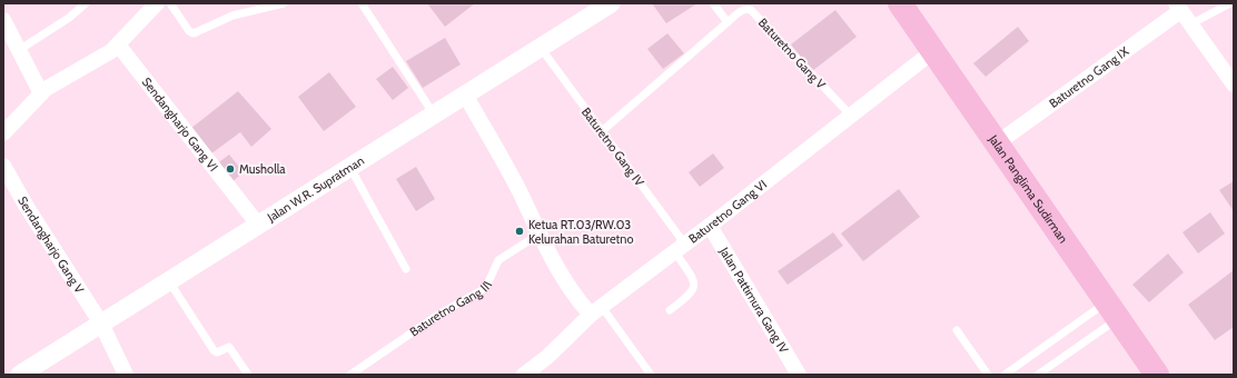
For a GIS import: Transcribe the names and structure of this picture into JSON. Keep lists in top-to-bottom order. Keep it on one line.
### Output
{"streets":{"highway":["Jalan Panglima Sudirman"],"street":["Baturetno Gang IX","Sendangharjo Gang VI","Jalan W.R. Supratman","Baturetno Gang VI","Sendangharjo Gang V","Jalan Pattimura Gang IV"],"lane":["Baturetno Gang V","Baturetno Gang IV","Baturetno Gang III"]},"crossings":[["Baturetno Gang V","Baturetno Gang IV"],["Baturetno Gang V","Baturetno Gang VI"],["Baturetno Gang IX","Jalan Panglima Sudirman"],["Sendangharjo Gang VI","Jalan W.R. Supratman"],["Baturetno Gang IV","Jalan W.R. Supratman"],["Baturetno Gang IV","Baturetno Gang VI"],["Jalan W.R. Supratman","Sendangharjo Gang V"],["Jalan Panglima Sudirman","Baturetno Gang VI"],["Baturetno Gang VI","Jalan Pattimura Gang IV"]],"places":["Musholla","Ketua RT.03/RW.03 Kelurahan Baturetno"]}
